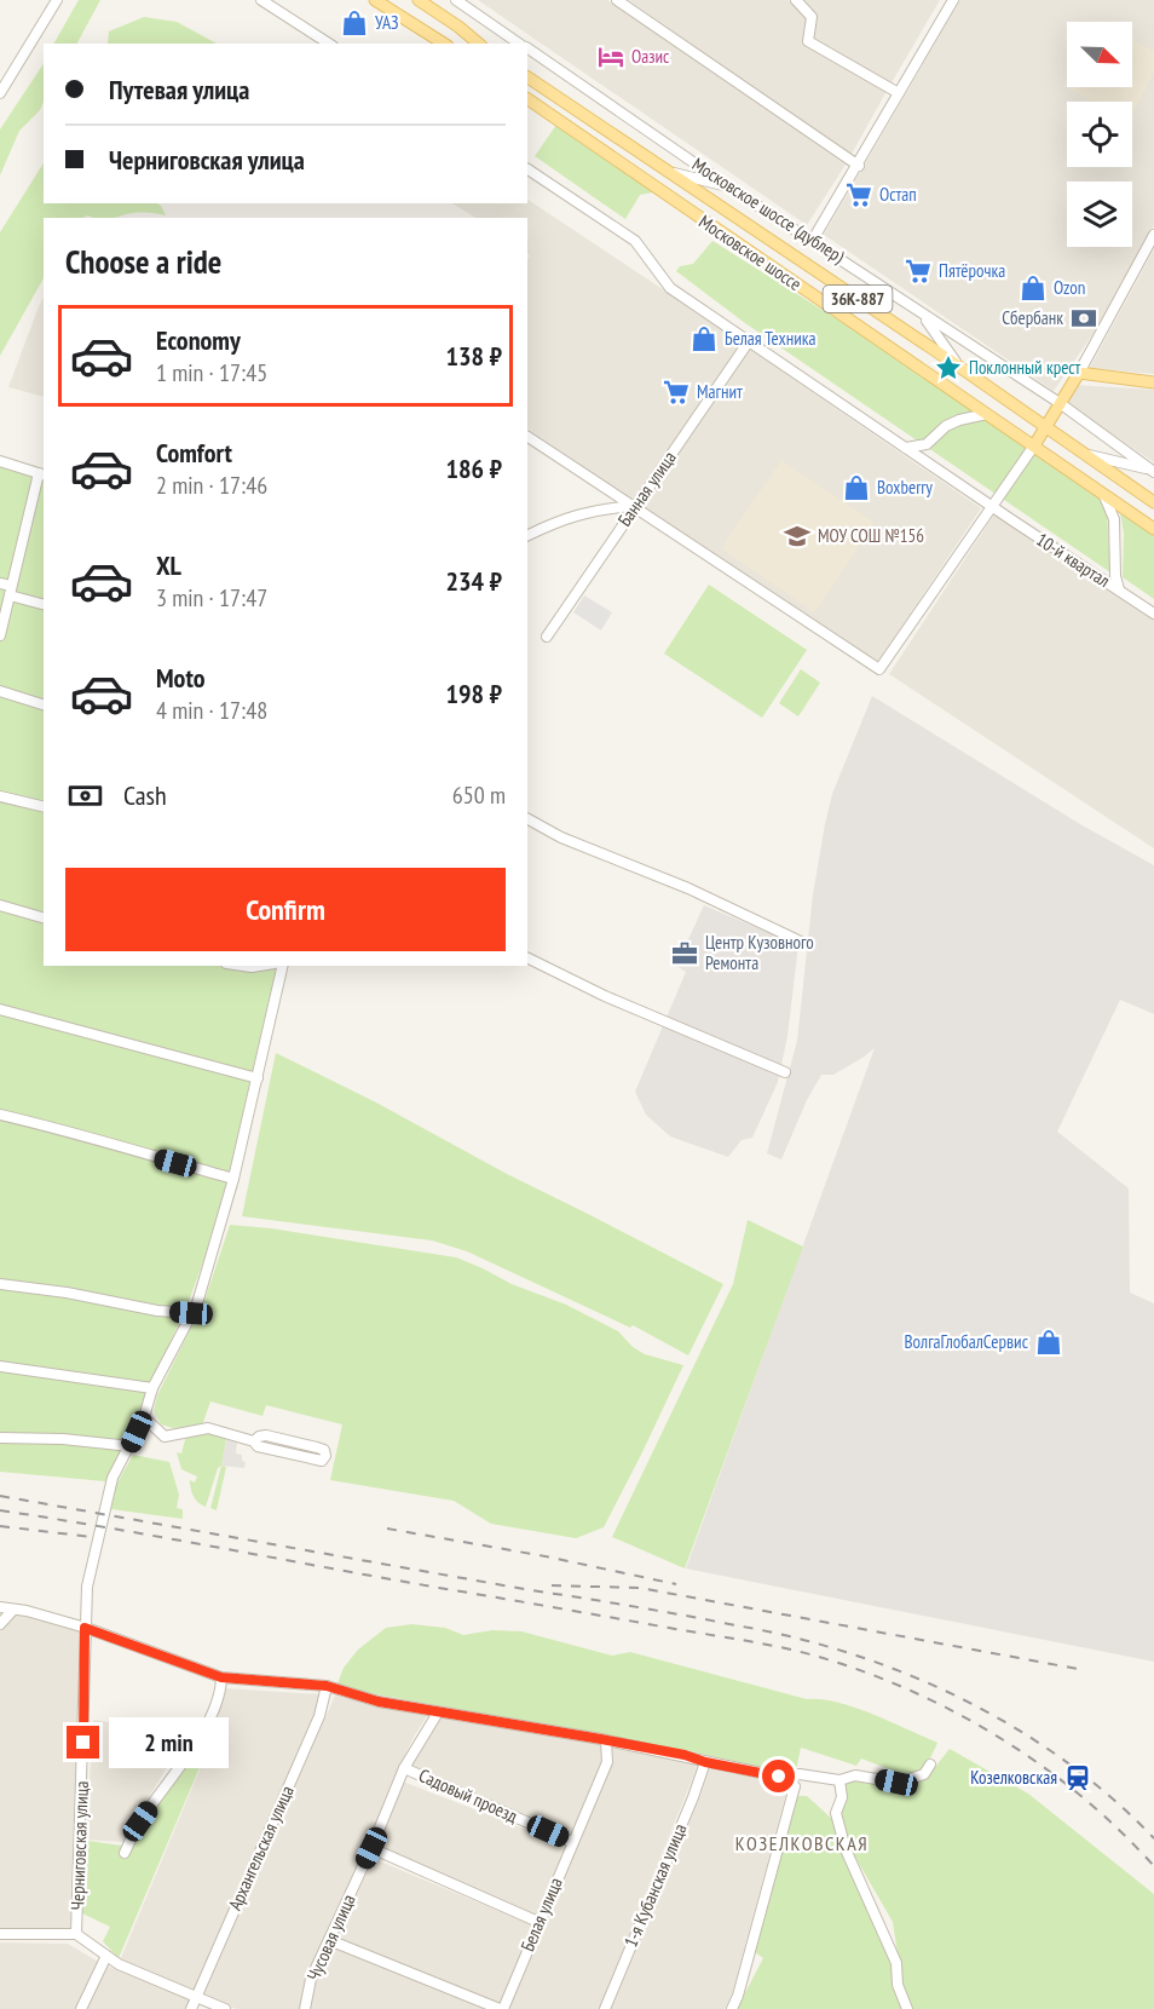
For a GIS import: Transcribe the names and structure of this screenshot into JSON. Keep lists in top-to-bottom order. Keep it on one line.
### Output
{"streets":{"main road":["Московское шоссе","36К-887"],"street":["Московское шоссе (дублер)","Банная улица","10-й квартал","Садовый проезд","Черниговская улица","Архангельская улица","1-я Кубанская улица","Белая улица","Чусовая улица"]},"crossings":[["Банная улица","10-й квартал"],["Садовый проезд","Белая улица"],["Садовый проезд","Чусовая улица"]],"districts":["КОЗЕЛКОВСКАЯ"],"places":{"shop":["УАЗ","Ozon","Белая Техника","Boxberry","ВолгаГлобалСервис"],"hotel":["Оазис"],"supermarket":["Остап","Пятёрочка","Магнит"],"bank":["Сбербанк"],"place":["Поклонный крест"],"school or university":["МОУ СОШ №156"],"office":["Центр Кузовного Ремонта"],"station":["Козелковская"]},"north":"bottom right","page":{"banner":["Путевая улица","Черниговская улица"],"heading":"Choose a ride","list":[{"name":"Economy","note":"1 min · 17:45","value":"138 ₽"},{"name":"Comfort","note":"2 min · 17:46","value":"186 ₽"},{"name":"XL","note":"3 min · 17:47","value":"234 ₽"},{"name":"Moto","note":"4 min · 17:48","value":"198 ₽"}],"pay":["Cash","650 m"],"buttons":"Confirm","bubble":"2 min"}}
